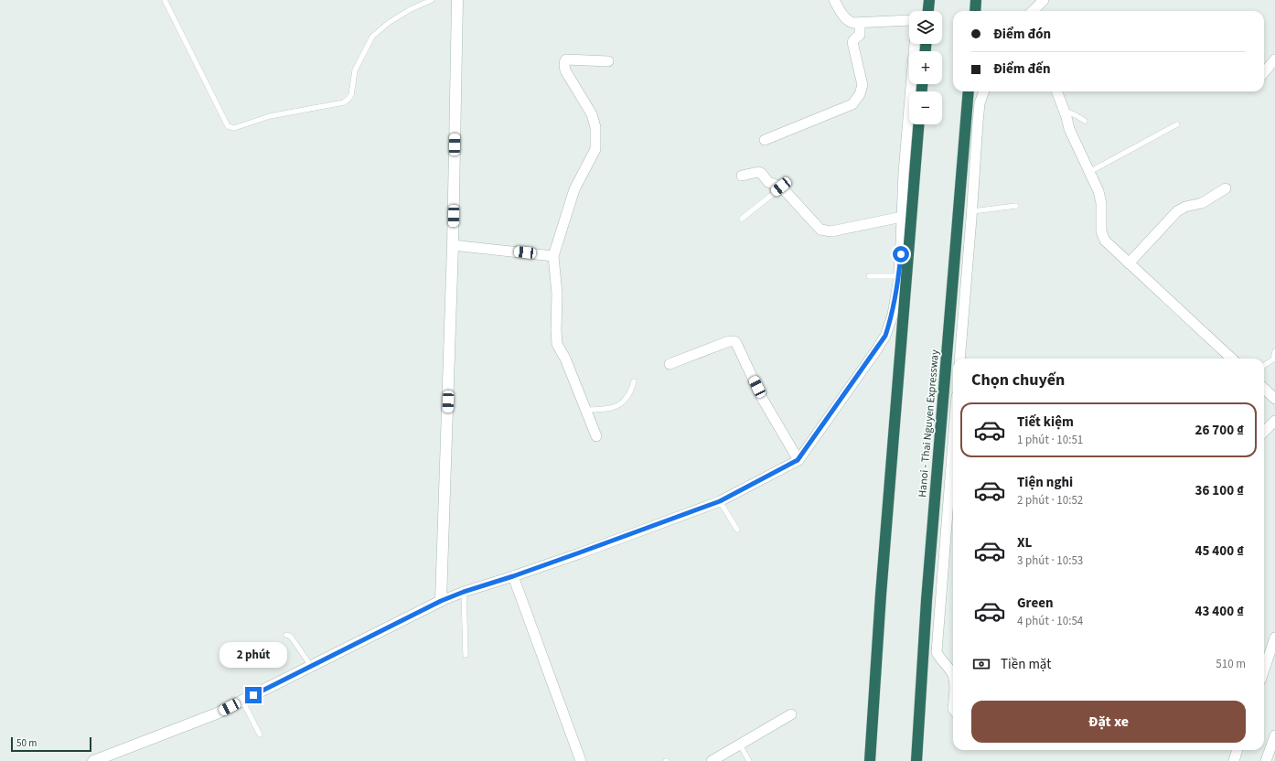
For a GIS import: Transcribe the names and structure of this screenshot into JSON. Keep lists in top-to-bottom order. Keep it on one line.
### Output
{"streets":{"highway":["Hanoi - Thai Nguyen Expressway"]},"scale_bar":"50 m","page":{"map_buttons":["+","−"],"banner":["Điểm đón","Điểm đến"],"heading":"Chọn chuyến","list":[{"name":"Tiết kiệm","note":"1 phút · 10:51","value":"26 700 ₫"},{"name":"Tiện nghi","note":"2 phút · 10:52","value":"36 100 ₫"},{"name":"XL","note":"3 phút · 10:53","value":"45 400 ₫"},{"name":"Green","note":"4 phút · 10:54","value":"43 400 ₫"}],"bubble":"2 phút","pay":["Tiền mặt","510 m"],"buttons":"Đặt xe","scale":"50 m"}}
